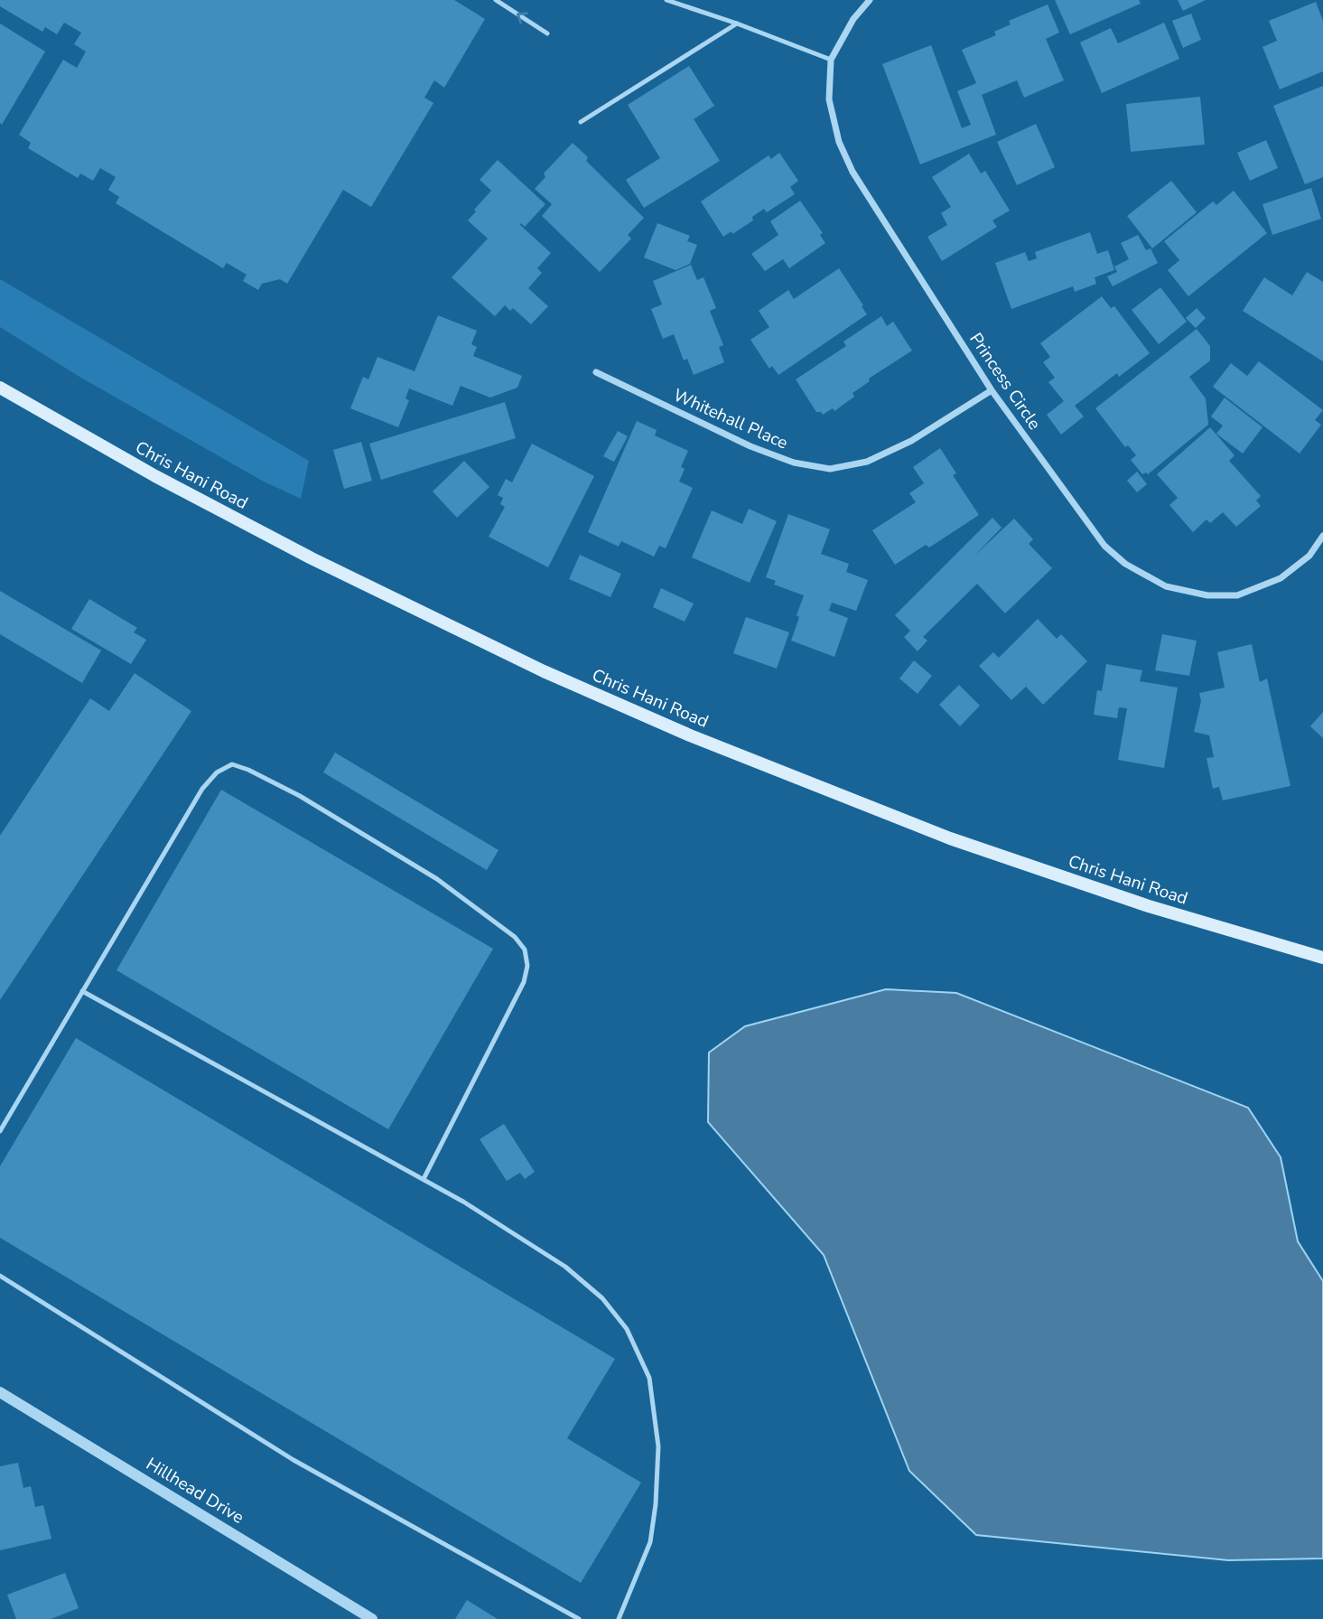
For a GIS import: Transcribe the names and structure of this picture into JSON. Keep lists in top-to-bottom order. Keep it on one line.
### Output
{"streets":{"main road":["Chris Hani Road"],"street":["Princess Circle","Whitehall Place","Hillhead Drive"]},"crossings":[["Princess Circle","Whitehall Place"]]}
